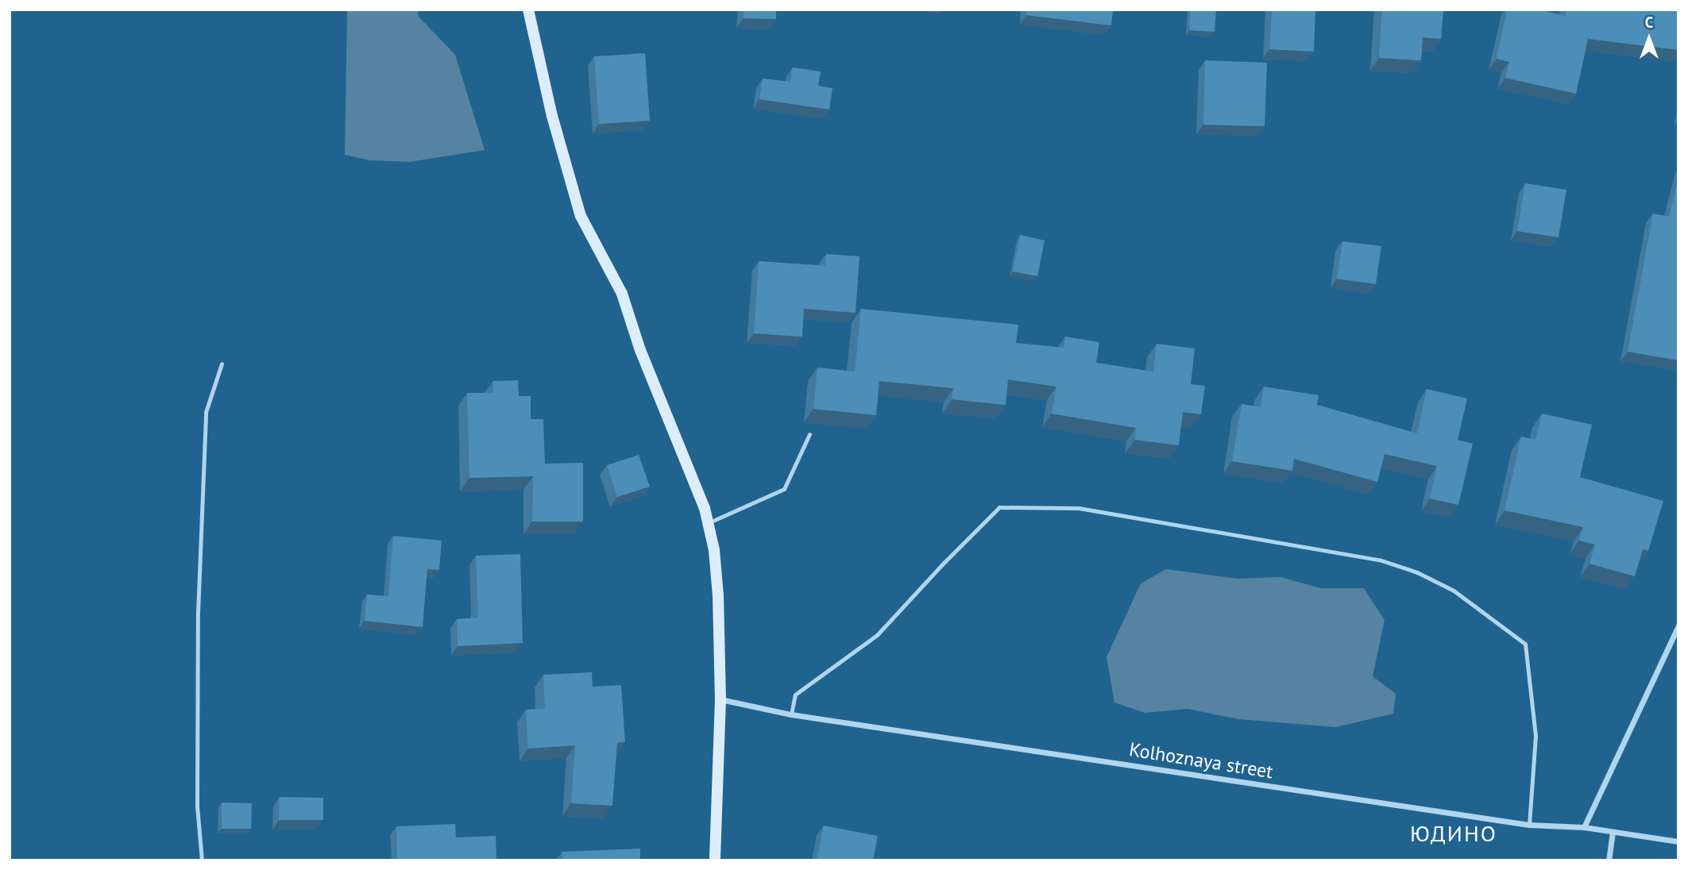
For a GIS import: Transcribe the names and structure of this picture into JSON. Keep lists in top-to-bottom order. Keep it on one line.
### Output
{"streets":{"street":["Kolhoznaya street"]},"districts":["ЮДИНО"],"north":"top"}
